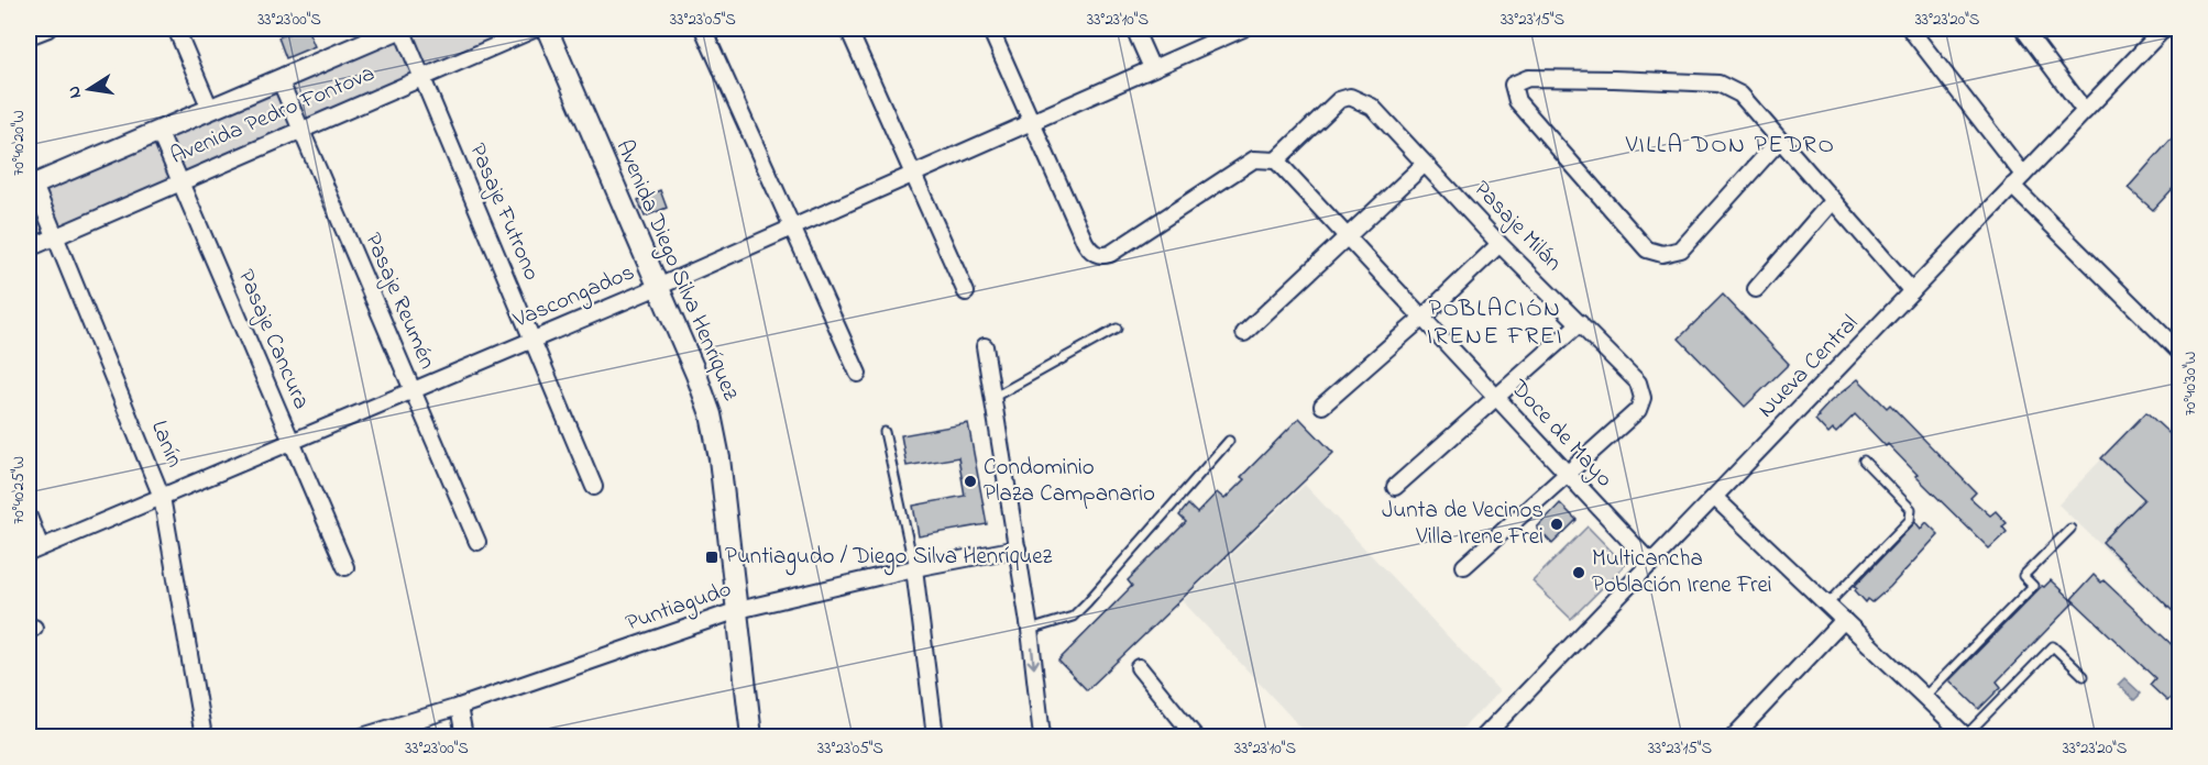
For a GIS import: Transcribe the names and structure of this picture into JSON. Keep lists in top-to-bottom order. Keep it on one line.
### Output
{"streets":{"main road":["Avenida Pedro Fontova","Avenida Diego Silva Henríquez"],"street":["Pasaje Futrono","Pasaje Milán","Vascongados","Pasaje Reumén","Pasaje Cancura","Nueva Central","Doce de Mayo","Lanín","Puntiagudo"]},"crossings":[["Avenida Pedro Fontova","Pasaje Futrono"],["Avenida Pedro Fontova","Pasaje Reumén"],["Avenida Pedro Fontova","Pasaje Cancura"],["Avenida Pedro Fontova","Lanín"],["Pasaje Futrono","Vascongados"],["Pasaje Milán","Doce de Mayo"],["Avenida Diego Silva Henríquez","Vascongados"],["Avenida Diego Silva Henríquez","Puntiagudo"],["Vascongados","Pasaje Reumén"],["Vascongados","Pasaje Cancura"],["Vascongados","Lanín"],["Nueva Central","Doce de Mayo"]],"districts":["VILLA DON PEDRO","POBLACIÓN IRENE FREI"],"places":{"other":["Condominio Plaza Campanario","Junta de Vecinos Villa Irene Frei","Multicancha Población Irene Frei"],"transit":["Puntiagudo / Diego Silva Henríquez"]},"north":"left","coordinates":["33°23'00\"S","33°23'05\"S","33°23'10\"S","33°23'15\"S","33°23'20\"S","70°40'20\"W","70°40'30\"W","70°40'25\"W"]}
